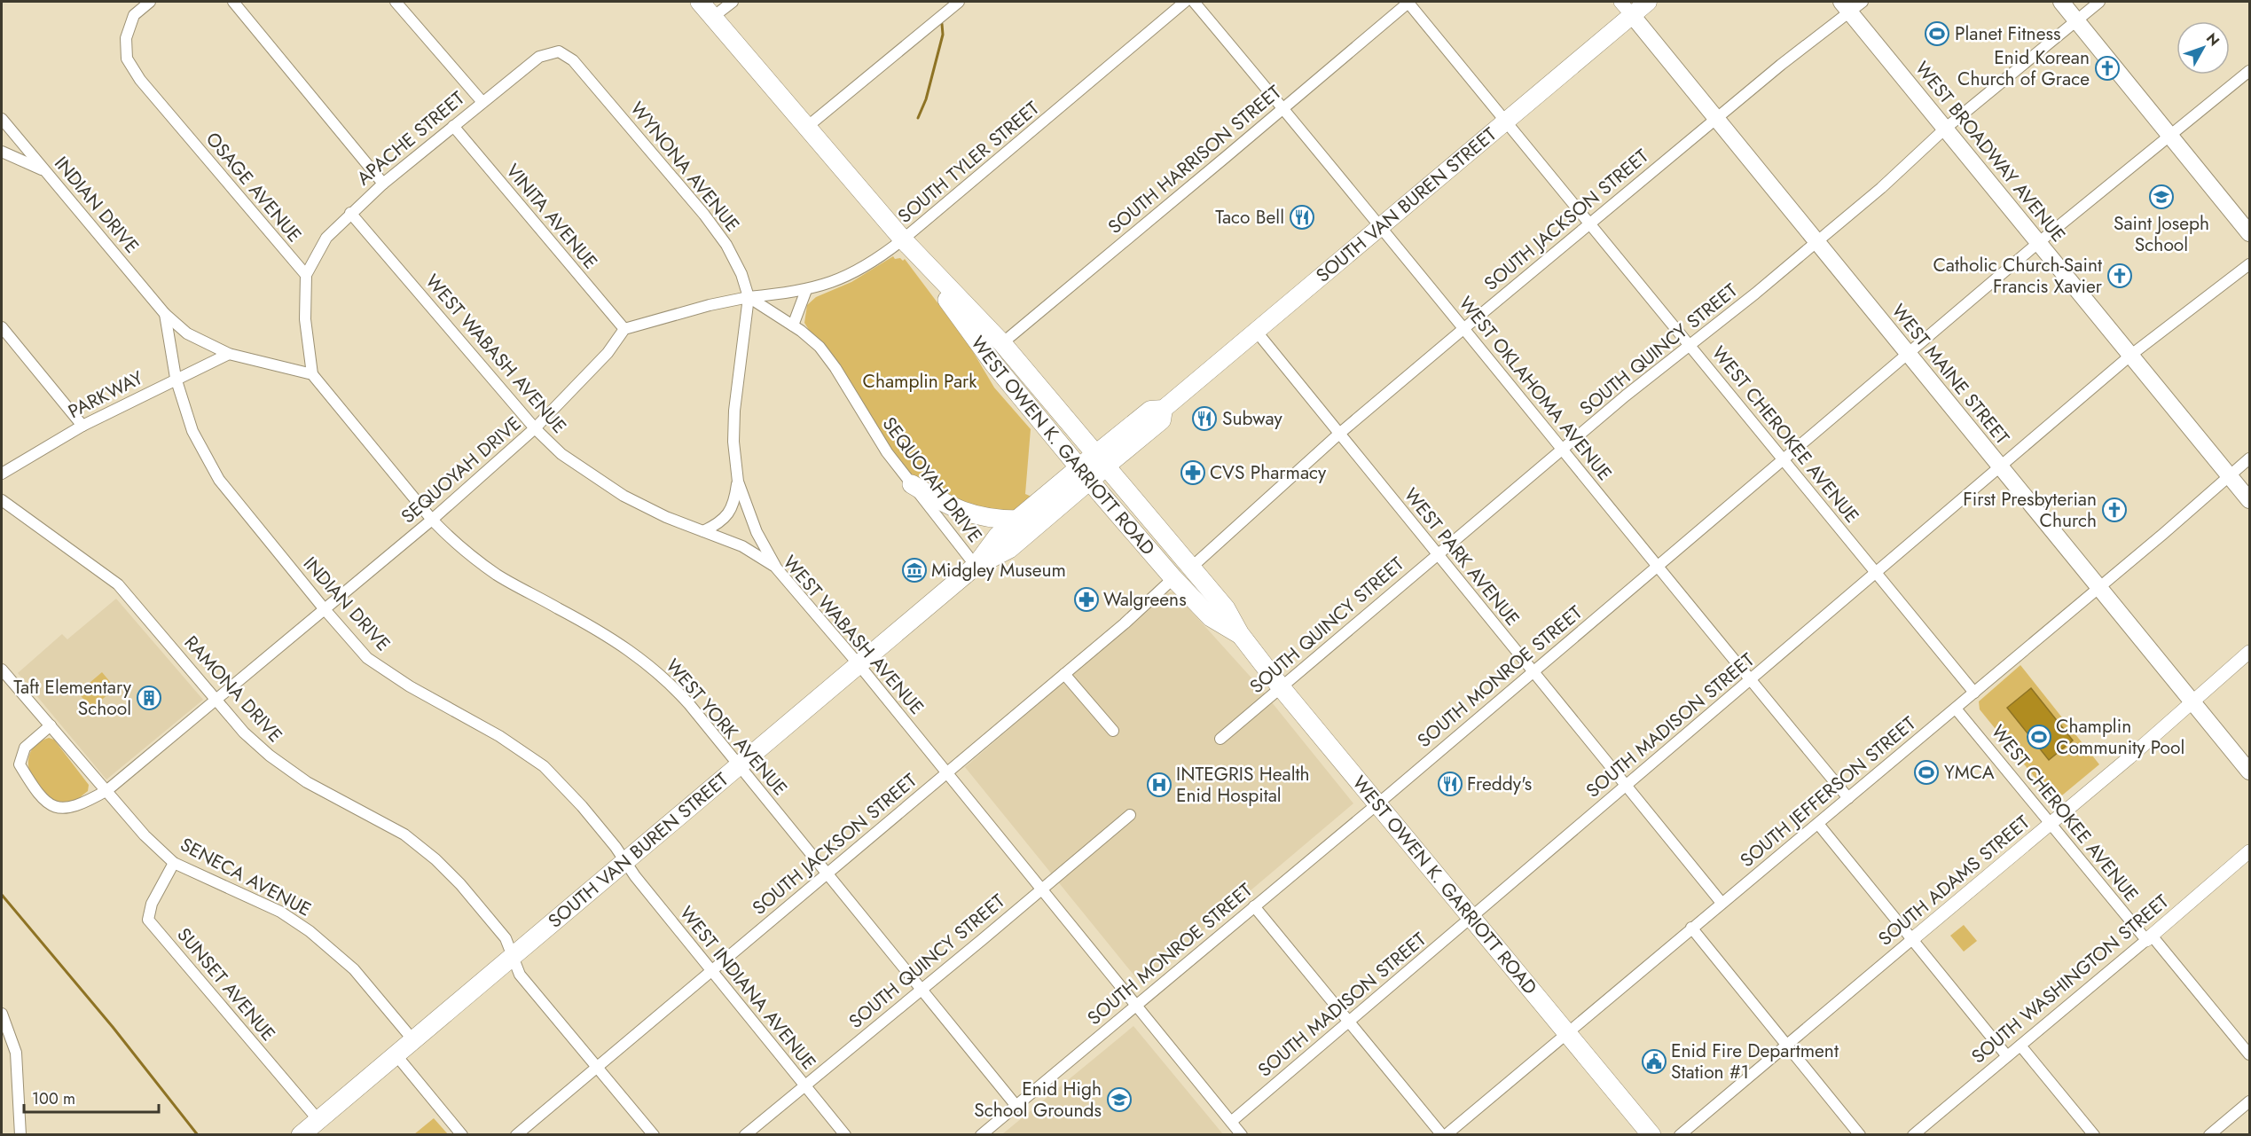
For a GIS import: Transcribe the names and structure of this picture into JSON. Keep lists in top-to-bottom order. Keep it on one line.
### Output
{"streets":{"highway":["SOUTH VAN BUREN STREET","WEST OWEN K. GARRIOTT ROAD"],"main road":["WEST BROADWAY AVENUE","WEST MAINE STREET"],"street":["APACHE STREET","SOUTH HARRISON STREET","SOUTH TYLER STREET","WYNONA AVENUE","OSAGE AVENUE","INDIAN DRIVE","VINITA AVENUE","SOUTH JACKSON STREET","SOUTH QUINCY STREET","WEST WABASH AVENUE","WEST OKLAHOMA AVENUE","PARKWAY","WEST CHEROKEE AVENUE","SEQUOYAH DRIVE","WEST PARK AVENUE","SOUTH MONROE STREET","RAMONA DRIVE","SOUTH MADISON STREET","WEST YORK AVENUE","SOUTH JEFFERSON STREET","SENECA AVENUE","SOUTH ADAMS STREET","SOUTH WASHINGTON STREET","SUNSET AVENUE","WEST INDIANA AVENUE"]},"crossings":[["APACHE STREET","WYNONA AVENUE"],["APACHE STREET","OSAGE AVENUE"],["APACHE STREET","VINITA AVENUE"],["APACHE STREET","WEST WABASH AVENUE"],["WEST BROADWAY AVENUE","SOUTH JACKSON STREET"],["WEST BROADWAY AVENUE","SOUTH QUINCY STREET"],["WEST BROADWAY AVENUE","SOUTH MONROE STREET"],["WEST BROADWAY AVENUE","SOUTH MADISON STREET"],["WEST BROADWAY AVENUE","SOUTH JEFFERSON STREET"],["SOUTH HARRISON STREET","WEST OKLAHOMA AVENUE"],["SOUTH HARRISON STREET","WEST CHEROKEE AVENUE"],["SOUTH HARRISON STREET","WEST OWEN K. GARRIOTT ROAD"],["SOUTH TYLER STREET","WYNONA AVENUE"],["SOUTH TYLER STREET","WEST OWEN K. GARRIOTT ROAD"],["SOUTH TYLER STREET","SEQUOYAH DRIVE"],["WYNONA AVENUE","WEST WABASH AVENUE"],["WYNONA AVENUE","SEQUOYAH DRIVE"],["INDIAN DRIVE","SOUTH VAN BUREN STREET"],["INDIAN DRIVE","PARKWAY"],["INDIAN DRIVE","SEQUOYAH DRIVE"],["INDIAN DRIVE","WEST INDIANA AVENUE"],["SOUTH VAN BUREN STREET","WEST WABASH AVENUE"],["SOUTH VAN BUREN STREET","WEST MAINE STREET"],["SOUTH VAN BUREN STREET","WEST OKLAHOMA AVENUE"],["SOUTH VAN BUREN STREET","WEST CHEROKEE AVENUE"],["SOUTH VAN BUREN STREET","WEST OWEN K. GARRIOTT ROAD"],["SOUTH VAN BUREN STREET","SEQUOYAH DRIVE"],["SOUTH VAN BUREN STREET","WEST PARK AVENUE"],["SOUTH VAN BUREN STREET","RAMONA DRIVE"],["SOUTH VAN BUREN STREET","WEST YORK AVENUE"],["SOUTH VAN BUREN STREET","SENECA AVENUE"],["SOUTH VAN BUREN STREET","SUNSET AVENUE"],["SOUTH VAN BUREN STREET","WEST INDIANA AVENUE"],["VINITA AVENUE","SEQUOYAH DRIVE"],["SOUTH JACKSON STREET","WEST WABASH AVENUE"],["SOUTH JACKSON STREET","WEST MAINE STREET"],["SOUTH JACKSON STREET","WEST OKLAHOMA AVENUE"],["SOUTH JACKSON STREET","WEST CHEROKEE AVENUE"],["SOUTH JACKSON STREET","WEST OWEN K. GARRIOTT ROAD"],["SOUTH JACKSON STREET","WEST PARK AVENUE"],["SOUTH JACKSON STREET","RAMONA DRIVE"],["SOUTH JACKSON STREET","WEST YORK AVENUE"],["SOUTH JACKSON STREET","WEST INDIANA AVENUE"],["SOUTH QUINCY STREET","WEST WABASH AVENUE"],["SOUTH QUINCY STREET","WEST MAINE STREET"],["SOUTH QUINCY STREET","WEST OKLAHOMA AVENUE"],["SOUTH QUINCY STREET","WEST CHEROKEE AVENUE"],["SOUTH QUINCY STREET","WEST OWEN K. GARRIOTT ROAD"],["SOUTH QUINCY STREET","WEST PARK AVENUE"],["SOUTH QUINCY STREET","WEST YORK AVENUE"],["SOUTH QUINCY STREET","WEST INDIANA AVENUE"],["WEST WABASH AVENUE","SEQUOYAH DRIVE"],["WEST WABASH AVENUE","SOUTH MONROE STREET"],["WEST WABASH AVENUE","SOUTH MADISON STREET"],["WEST MAINE STREET","SOUTH MONROE STREET"],["WEST MAINE STREET","SOUTH MADISON STREET"],["WEST MAINE STREET","SOUTH JEFFERSON STREET"],["WEST MAINE STREET","SOUTH ADAMS STREET"],["WEST OKLAHOMA AVENUE","SOUTH MONROE STREET"],["WEST OKLAHOMA AVENUE","SOUTH MADISON STREET"],["WEST OKLAHOMA AVENUE","SOUTH JEFFERSON STREET"],["WEST CHEROKEE AVENUE","SOUTH MONROE STREET"],["WEST CHEROKEE AVENUE","SOUTH MADISON STREET"],["WEST CHEROKEE AVENUE","SOUTH JEFFERSON STREET"],["WEST CHEROKEE AVENUE","SOUTH ADAMS STREET"],["WEST CHEROKEE AVENUE","SOUTH WASHINGTON STREET"],["WEST OWEN K. GARRIOTT ROAD","SOUTH MONROE STREET"],["WEST OWEN K. GARRIOTT ROAD","SOUTH MADISON STREET"],["WEST OWEN K. GARRIOTT ROAD","SOUTH JEFFERSON STREET"],["SEQUOYAH DRIVE","RAMONA DRIVE"],["SEQUOYAH DRIVE","WEST YORK AVENUE"],["SEQUOYAH DRIVE","SENECA AVENUE"],["WEST PARK AVENUE","SOUTH MONROE STREET"],["WEST PARK AVENUE","SOUTH MADISON STREET"],["WEST PARK AVENUE","SOUTH JEFFERSON STREET"],["SOUTH MONROE STREET","WEST YORK AVENUE"],["SENECA AVENUE","SUNSET AVENUE"]],"parks":["Champlin Park"],"places":{"sports":["Planet Fitness","Champlin Community Pool","YMCA"],"church":["Enid Korean Church of Grace","Catholic Church-Saint Francis Xavier","First Presbyterian Church"],"school or university":["Saint Joseph School","Enid High School Grounds"],"restaurant":["Taco Bell","Subway","Freddy's"],"pharmacy":["CVS Pharmacy","Walgreens"],"museum":["Midgley Museum"],"building":["Taft Elementary School"],"hospital":["INTEGRIS Health Enid Hospital"],"public building":["Enid Fire Department Station #1"]},"scale_bar":"100 m","north":"top right"}
